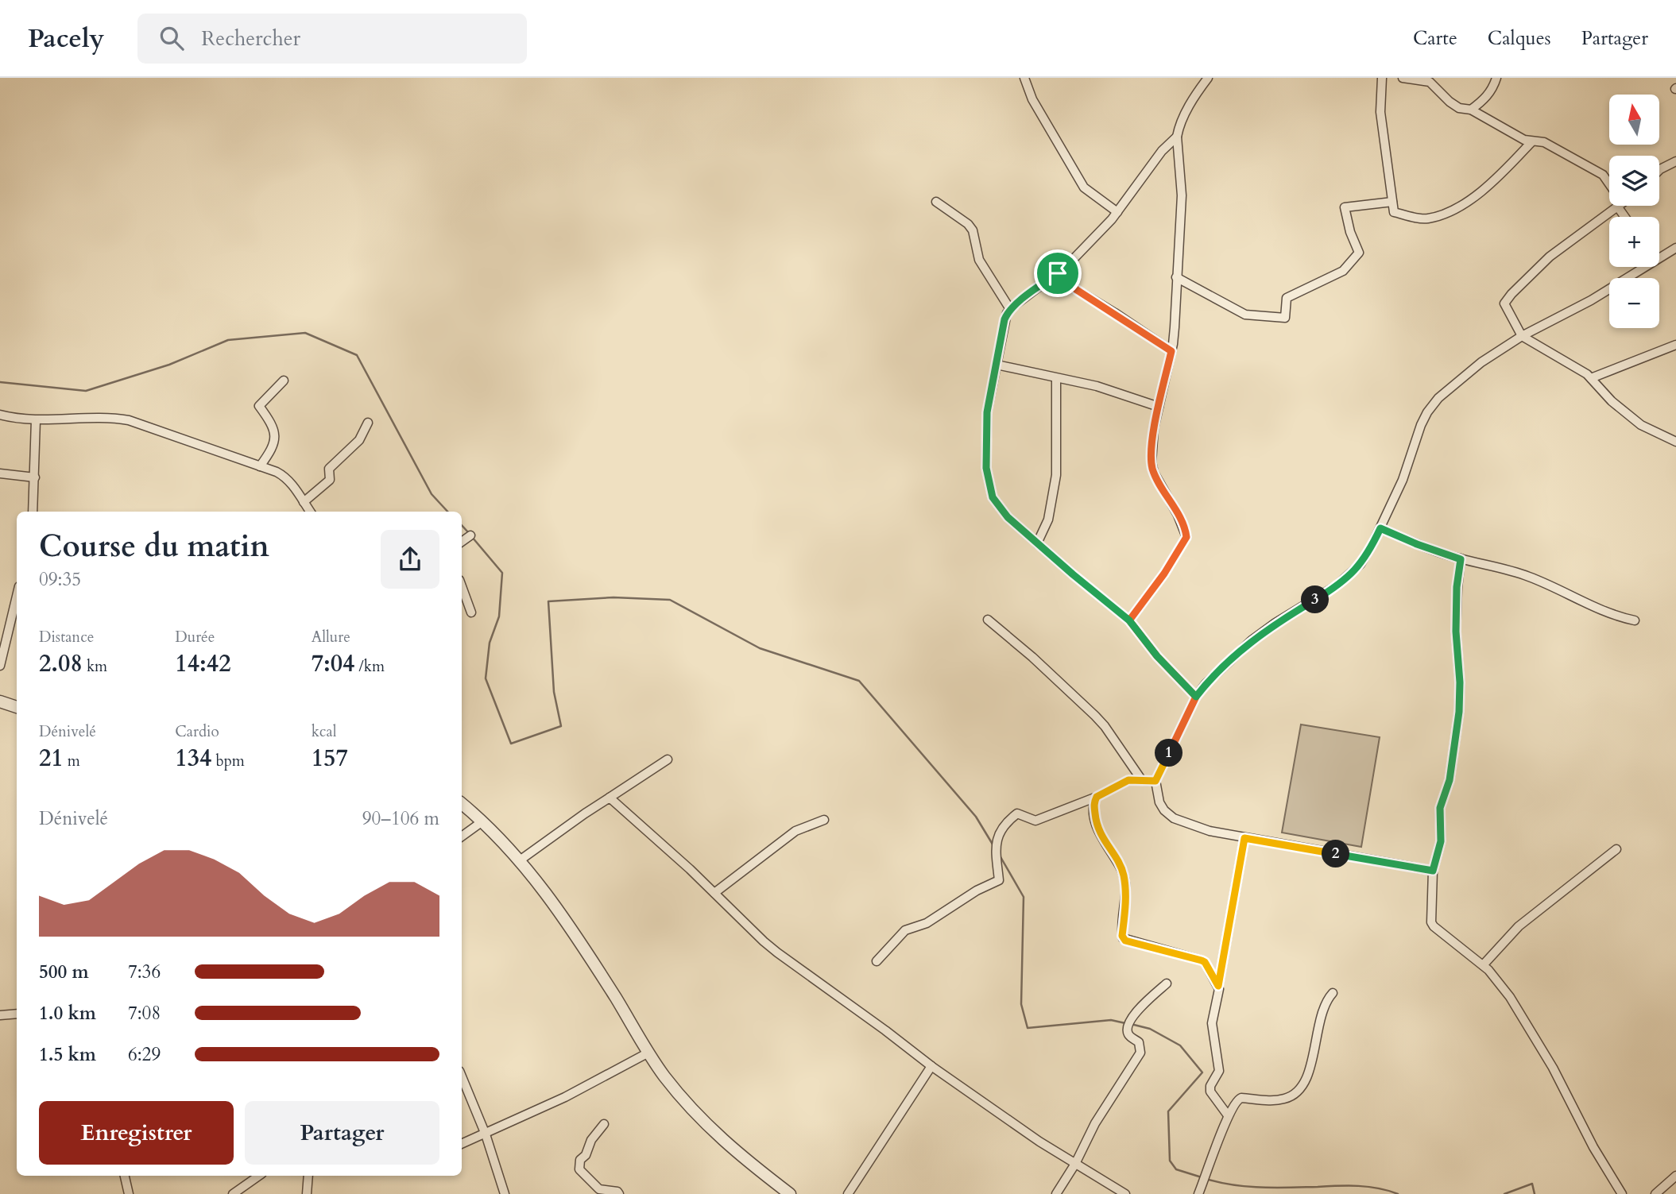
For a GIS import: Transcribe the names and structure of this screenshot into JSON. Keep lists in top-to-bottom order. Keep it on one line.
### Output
{"north":"top","page":{"header":"Pacely","search":"Rechercher","nav":["Carte","Calques","Partager"],"map_buttons":["+","−"],"heading":["Course du matin","09:35"],"pins":["3","1","2"],"stats":[["Distance","2.08 km"],["Durée","14:42"],["Allure","7:04 /km"],["Dénivelé","21 m"],["Cardio","134 bpm"],["kcal","157"]],"chart":["Dénivelé","90–106 m"],"list":[{"name":"500 m","note":"7:36"},{"name":"1.0 km","note":"7:08"},{"name":"1.5 km","note":"6:29"}],"buttons":["Enregistrer","Partager"]}}
